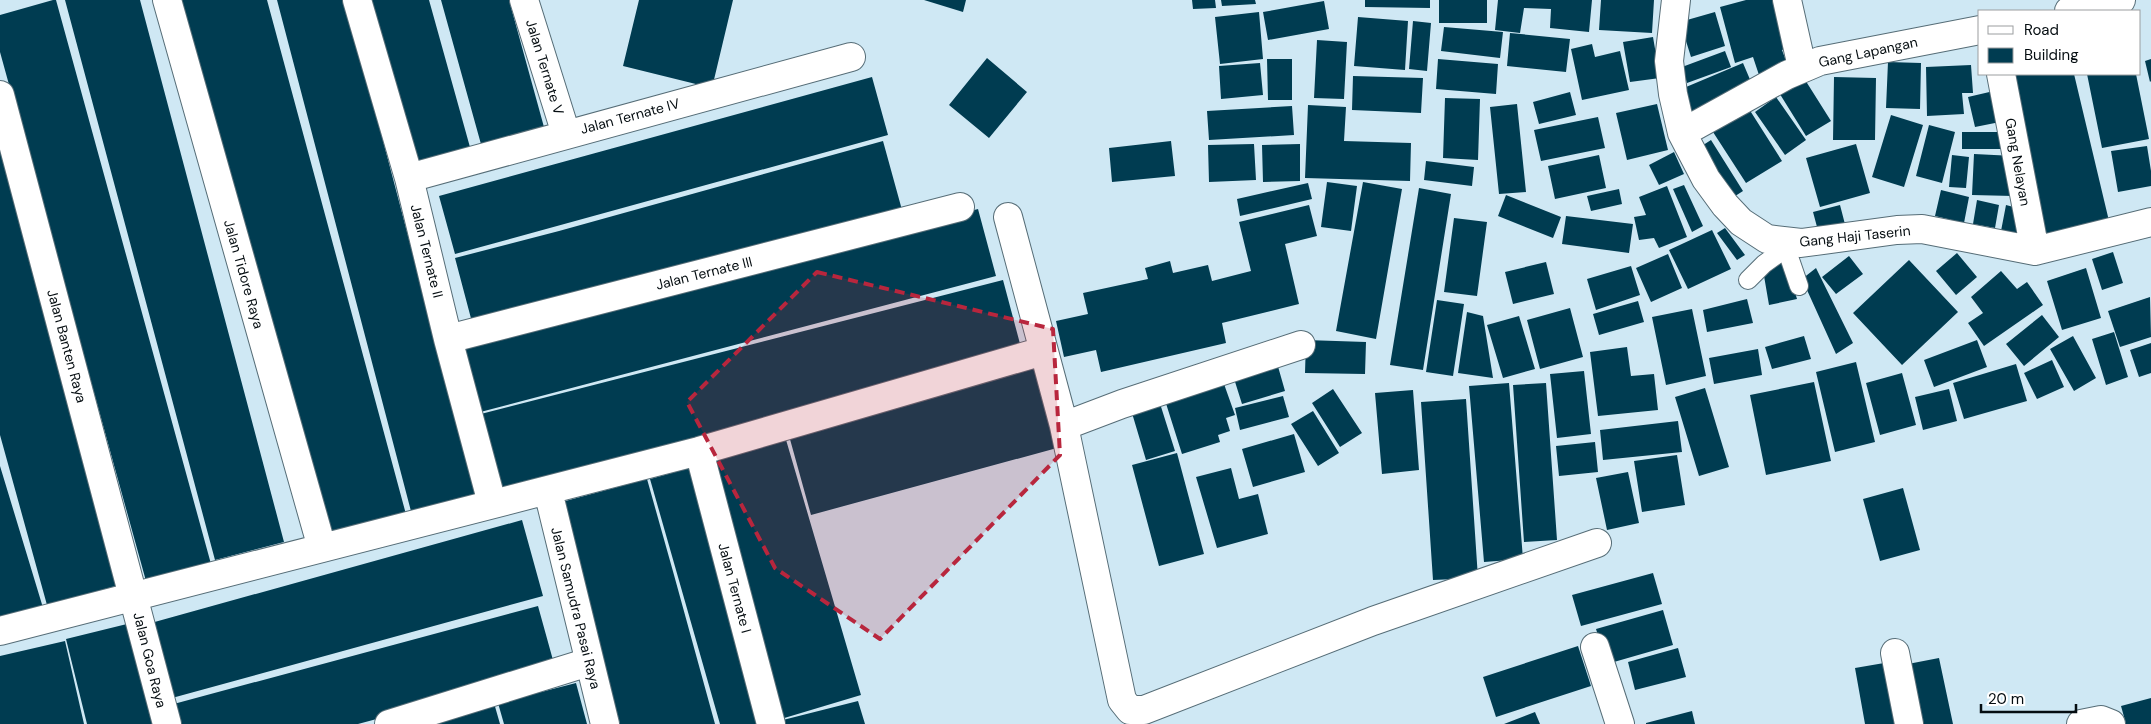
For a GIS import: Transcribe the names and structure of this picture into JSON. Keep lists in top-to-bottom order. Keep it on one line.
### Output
{"streets":{"street":["Gang Lapangan","Jalan Ternate V","Jalan Ternate IV","Gang Nelayan","Gang Haji Taserin","Jalan Ternate II","Jalan Ternate III","Jalan Tidore Raya","Jalan Banten Raya","Jalan Ternate I","Jalan Samudra Pasai Raya","Jalan Goa Raya"]},"crossings":[["Gang Lapangan","Gang Haji Taserin"],["Jalan Ternate V","Jalan Ternate IV"],["Jalan Ternate IV","Jalan Ternate II"],["Gang Nelayan","Gang Haji Taserin"],["Jalan Ternate II","Jalan Ternate III"],["Jalan Banten Raya","Jalan Goa Raya"]],"legend":["Road","Building"],"scale_bar":"20 m"}
